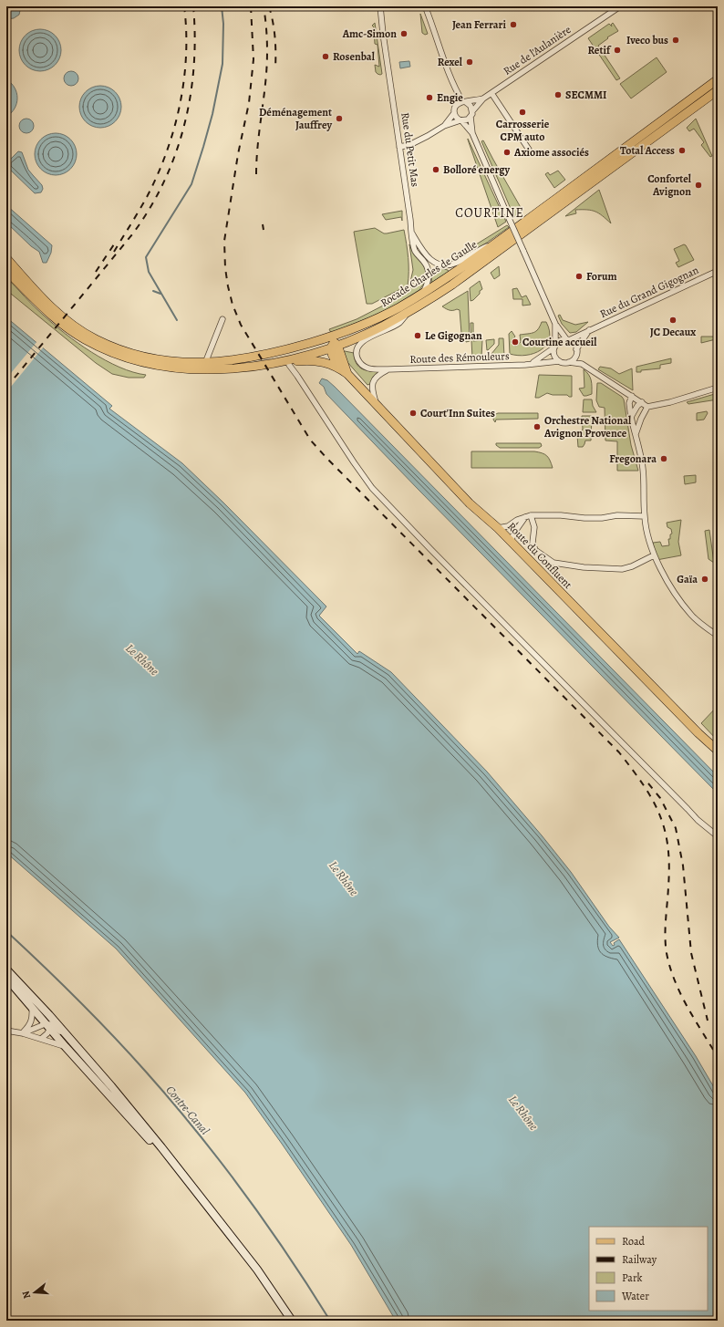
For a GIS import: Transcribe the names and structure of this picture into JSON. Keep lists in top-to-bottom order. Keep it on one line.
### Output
{"streets":{"main road":["Rocade Charles de Gaulle","Route du Confluent"],"street":["Rue de l'Aulanière","Rue du Petit Mas","Rue du Grand Gigognan","Route des Rémouleurs"]},"crossings":[["Rue du Petit Mas","Rocade Charles de Gaulle"],["Rocade Charles de Gaulle","Route des Rémouleurs"],["Rue du Grand Gigognan","Route des Rémouleurs"]],"districts":["COURTINE"],"water":["Le Rhône","Contre-Canal"],"places":["Jean Ferrari","Amc-Simon","Iveco bus","Retif","Rosenbal","Rexel","SECMMI","Engie","Carrosserie CPM auto","Déménagement Jauffrey","Total Access","Axiome associés","Bolloré energy","Confortel Avignon","Forum","JC Decaux","Le Gigognan","Courtine accueil","Court'Inn Suites","Orchestre National Avignon Provence","Fregonara","Gaïa"],"legend":["Road","Railway","Park","Water"],"north":"left"}
